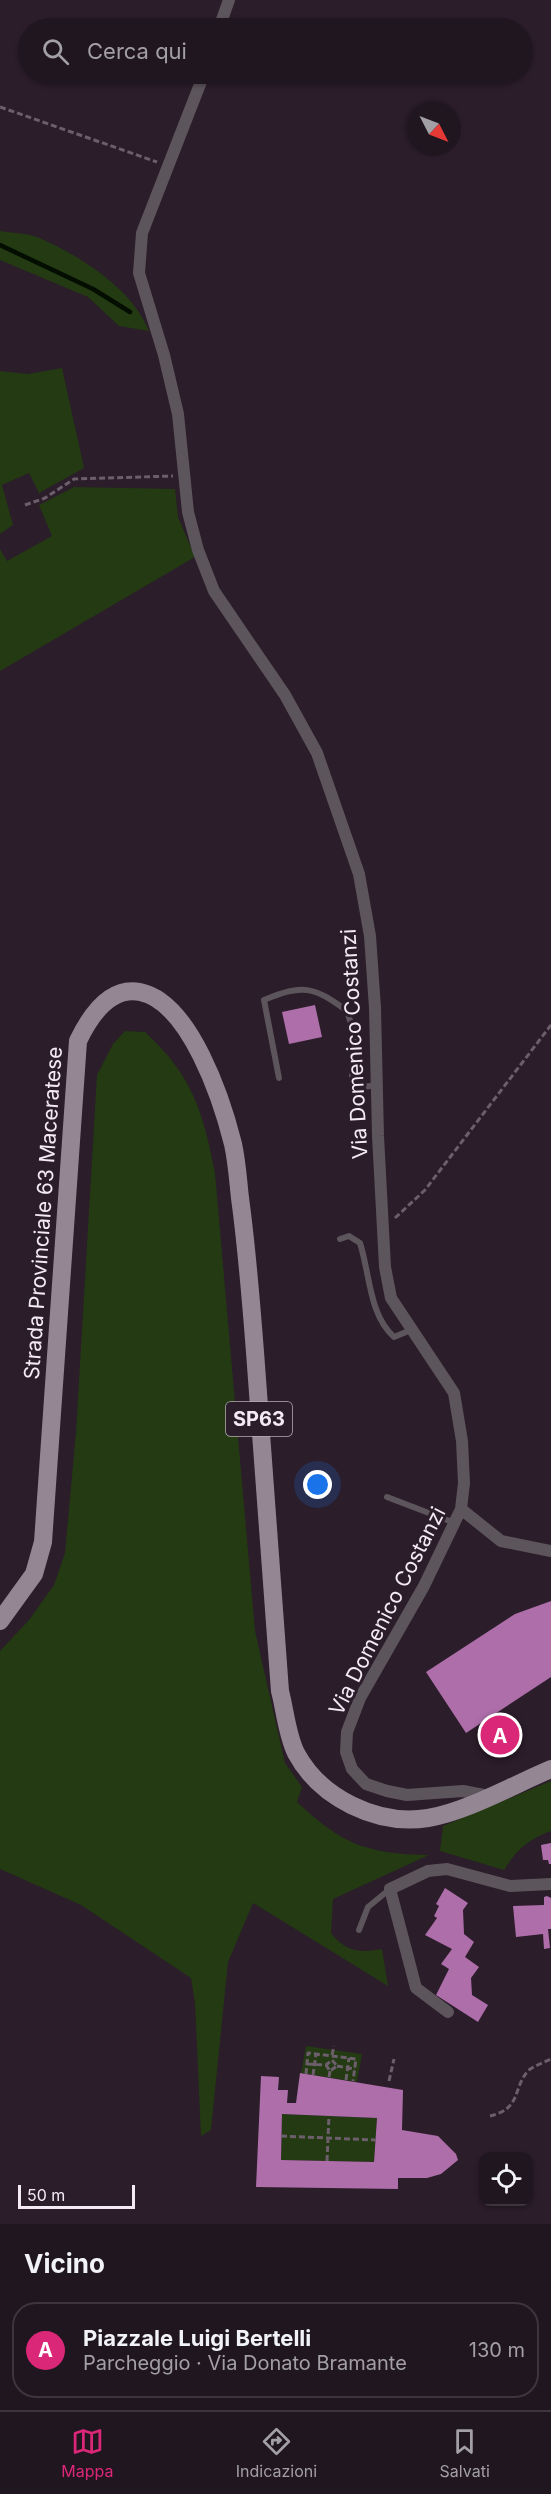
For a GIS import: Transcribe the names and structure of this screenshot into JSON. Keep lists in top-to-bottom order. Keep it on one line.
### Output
{"streets":{"main road":["Strada Provinciale 63 Maceratese","SP63"],"street":["Via Domenico Costanzi"]},"crossings":[["Via Domenico Costanzi","Strada Provinciale 63 Maceratese"]],"scale_bar":"50 m","north":"bottom right","page":{"search":"Cerca qui","pins":"A","scale":"50 m","heading":"Vicino","list":[{"mark":"A","name":"Piazzale Luigi Bertelli","note":"Parcheggio · Via Donato Bramante","value":"130 m"}],"nav":["Mappa","Indicazioni","Salvati"]}}
